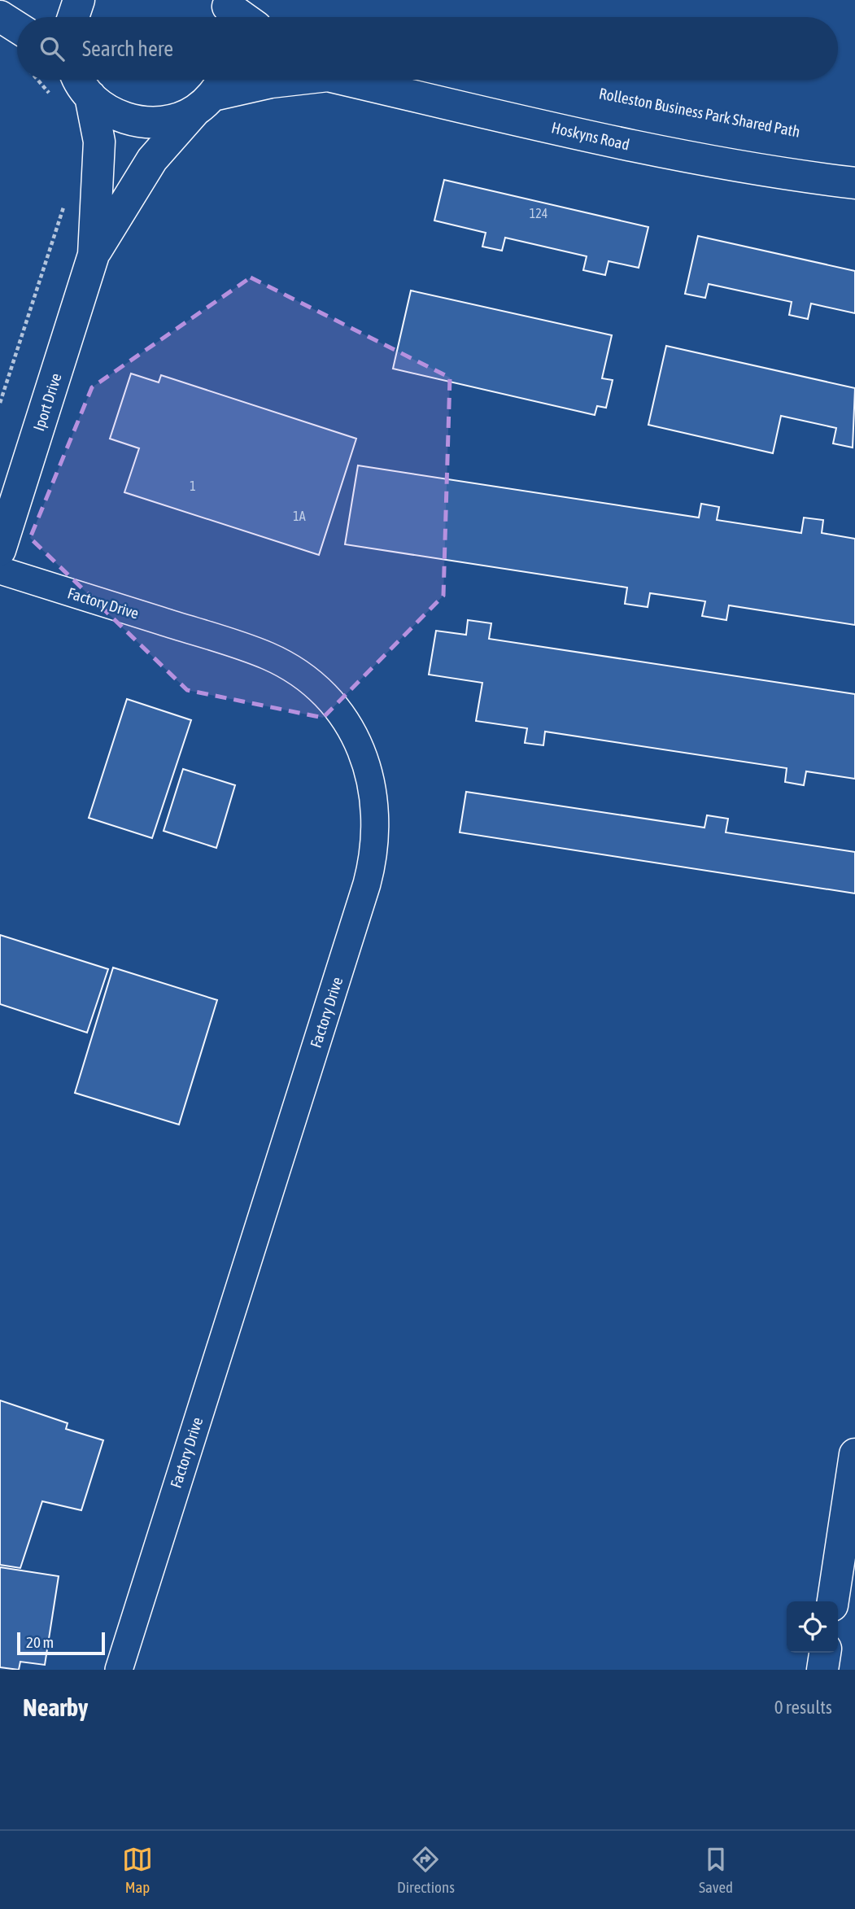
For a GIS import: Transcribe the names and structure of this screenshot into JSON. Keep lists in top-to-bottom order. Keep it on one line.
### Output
{"streets":{"main road":["Hoskyns Road","Iport Drive"],"street":["Factory Drive"]},"crossings":[["Hoskyns Road","Iport Drive"]],"house_numbers":["124","1","1A"],"scale_bar":"20 m","page":{"search":"Search here","scale":"20 m","heading":["Nearby","0 results"],"nav":["Map","Directions","Saved"]}}
